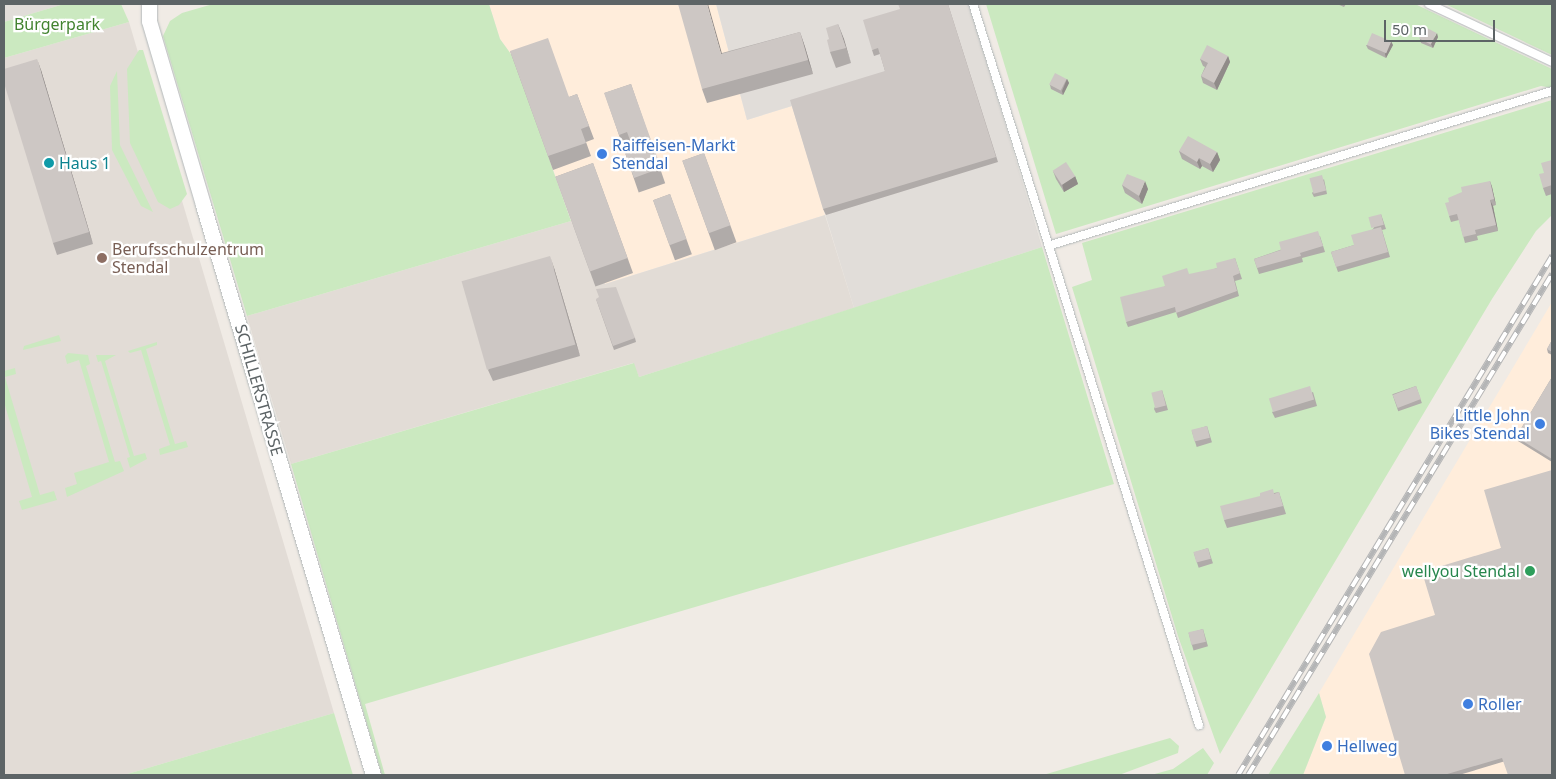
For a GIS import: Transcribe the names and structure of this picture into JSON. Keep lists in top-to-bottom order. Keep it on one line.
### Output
{"streets":{"street":["SCHILLERSTRASSE"]},"parks":["Bürgerpark"],"places":["Raiffeisen-Markt Stendal","Haus 1","Berufsschulzentrum Stendal","Little John Bikes Stendal","wellyou Stendal","Roller","Hellweg"],"scale_bar":"50 m"}
